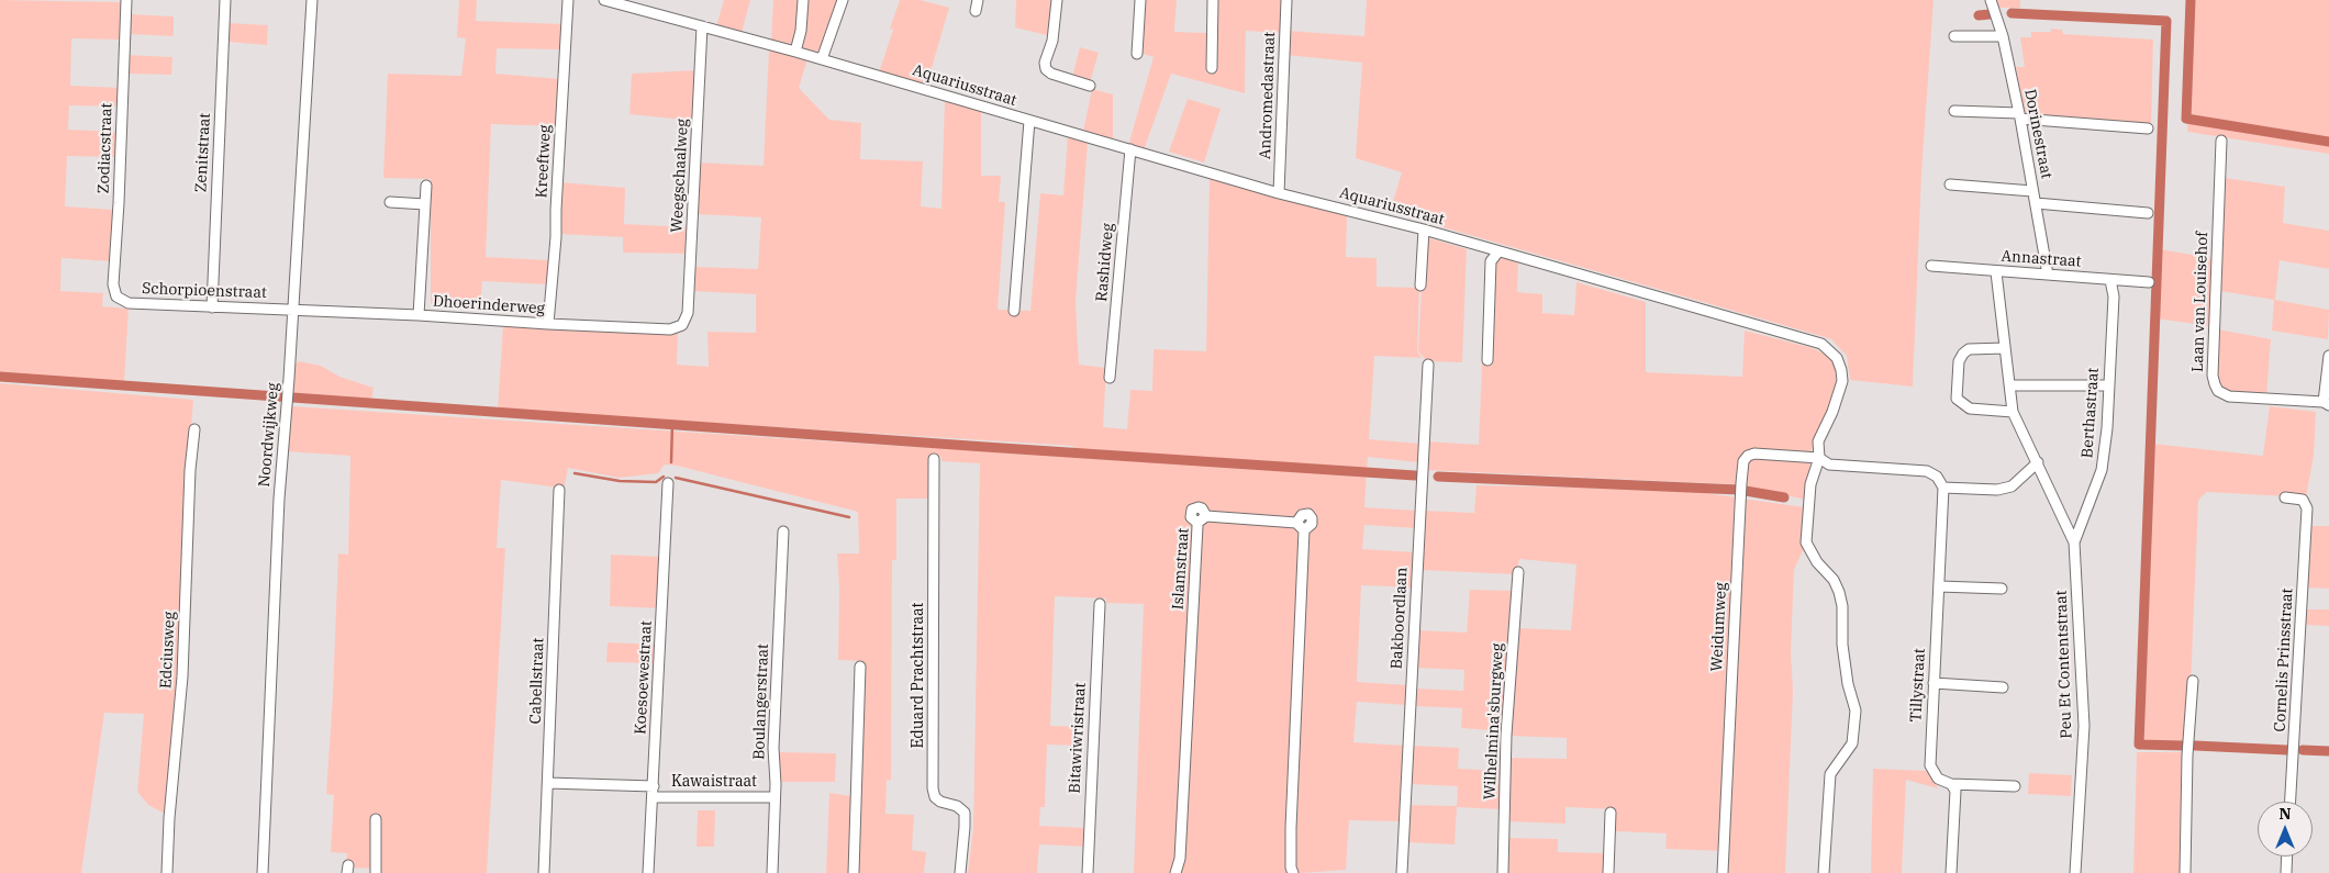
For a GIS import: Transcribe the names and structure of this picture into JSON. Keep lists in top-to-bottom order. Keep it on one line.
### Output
{"streets":{"street":["Aquariusstraat","Andromedastraat","Dorinestraat","Zodiacstraat","Zenitstraat","Kreeftweg","Weegschaalweg","Annastraat","Rashidweg","Schorpioenstraat","Laan van Louisehof","Dhoerinderweg","Berthastraat","Noordwijkweg","Islamstraat","Bakboordlaan","Weidumweg","Edciusweg","Cornelis Prinsstraat","Peu Et Contentstraat","Eduard Prachtstraat","Koesoewestraat","Cabellstraat","Tillystraat","Boulangerstraat","Wilhelmina'sburgweg","Bitawiwristraat","Kawaistraat"]},"crossings":[["Aquariusstraat","Andromedastraat"],["Aquariusstraat","Weegschaalweg"],["Aquariusstraat","Rashidweg"],["Aquariusstraat","Weidumweg"],["Dorinestraat","Annastraat"],["Zodiacstraat","Schorpioenstraat"],["Zenitstraat","Schorpioenstraat"],["Kreeftweg","Dhoerinderweg"],["Weegschaalweg","Dhoerinderweg"],["Annastraat","Berthastraat"],["Schorpioenstraat","Dhoerinderweg"],["Schorpioenstraat","Noordwijkweg"],["Dhoerinderweg","Noordwijkweg"],["Berthastraat","Peu Et Contentstraat"],["Koesoewestraat","Kawaistraat"],["Cabellstraat","Kawaistraat"],["Boulangerstraat","Kawaistraat"]],"north":"top"}
